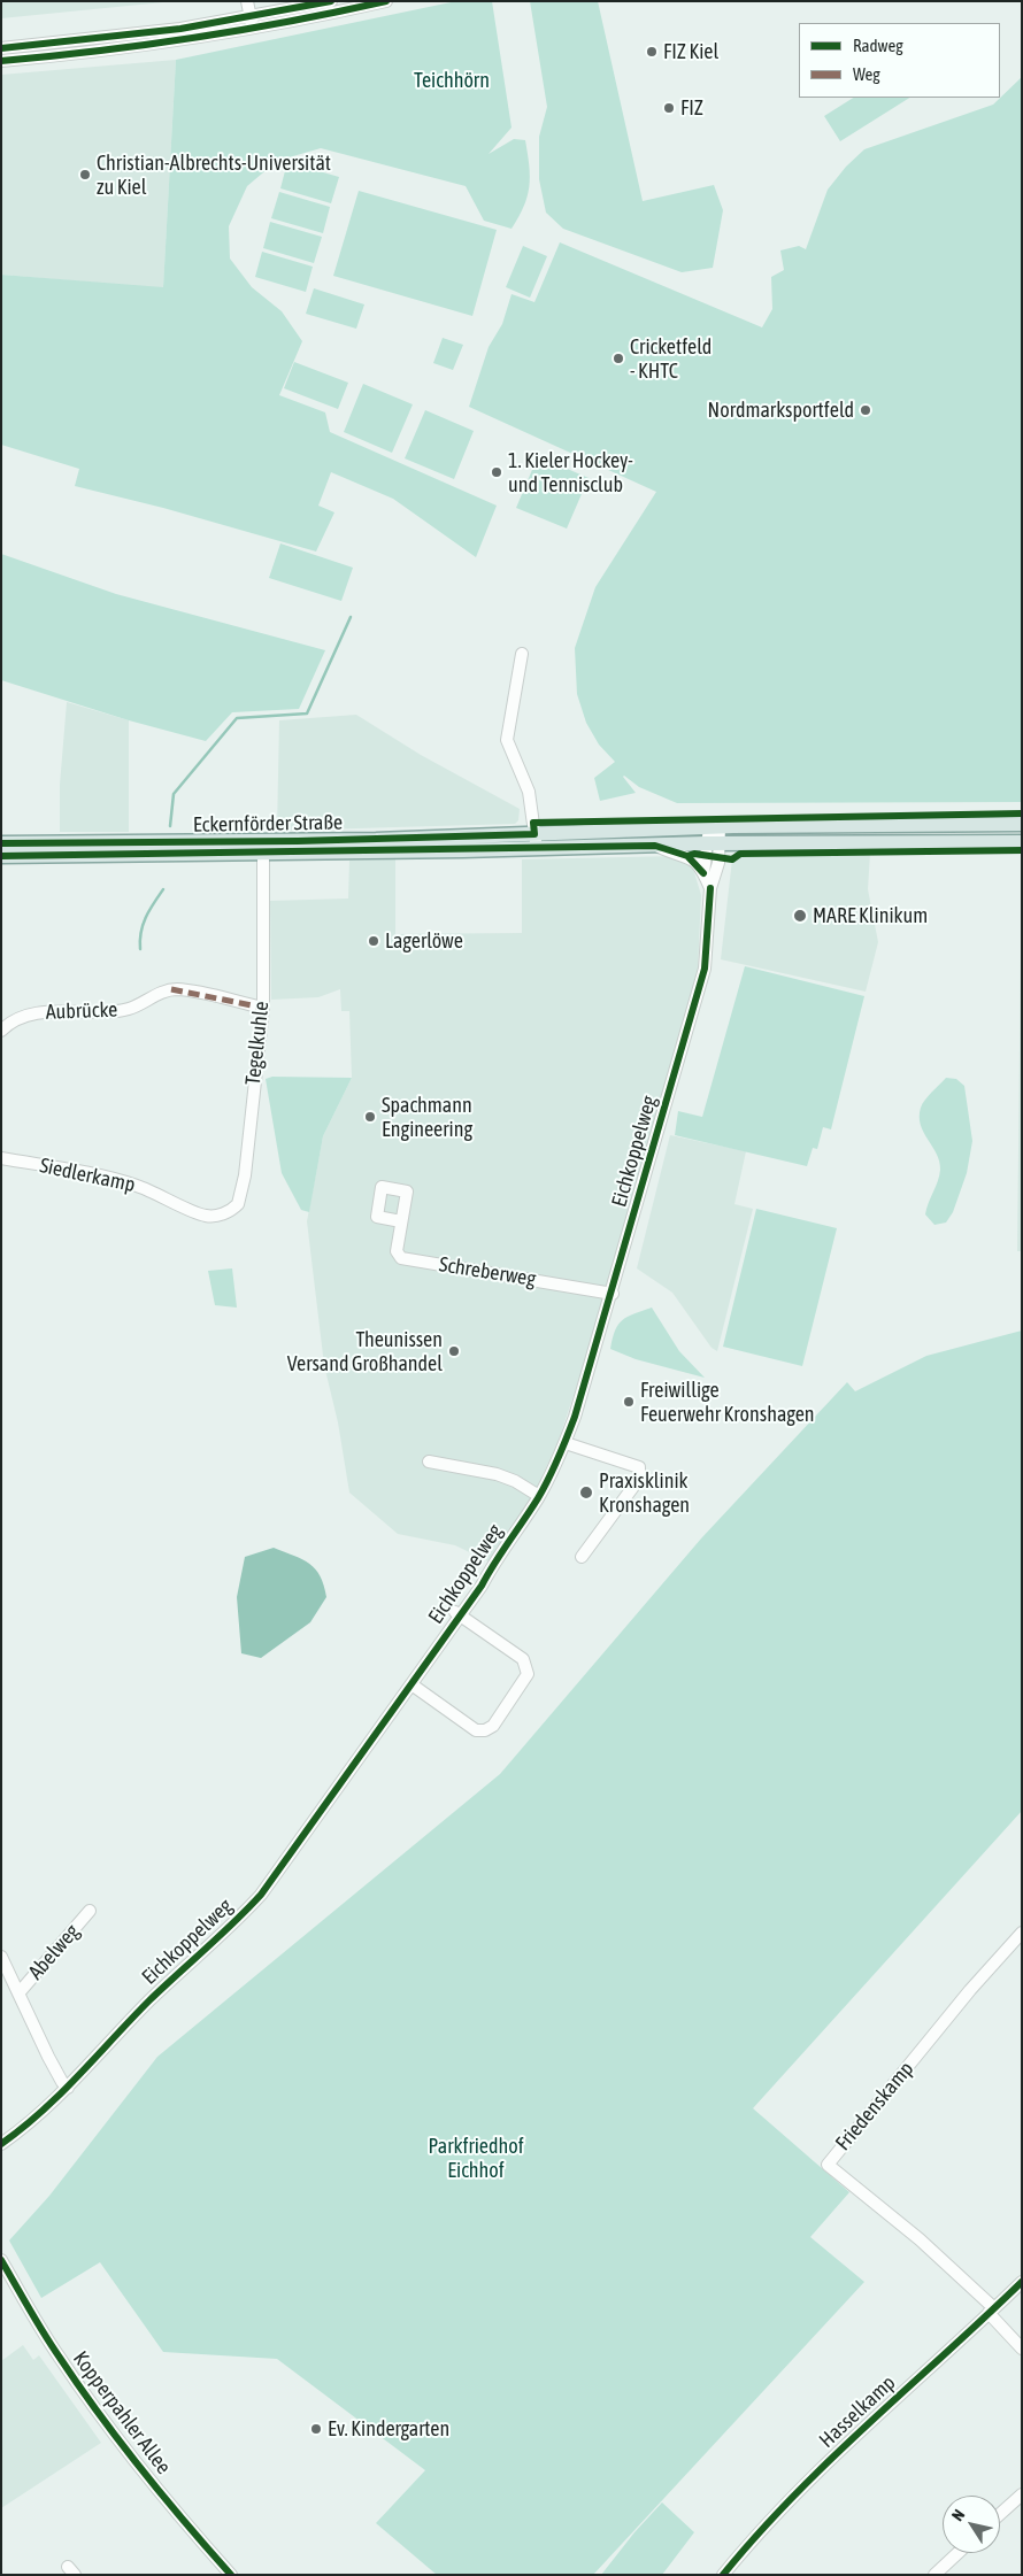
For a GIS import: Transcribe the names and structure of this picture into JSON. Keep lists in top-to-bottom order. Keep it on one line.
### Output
{"streets":{"main road":["Eckernförder Straße"],"street":["Aubrücke","Tegelkuhle","Eichkoppelweg","Siedlerkamp","Schreberweg","Abelweg","Friedenskamp","Hasselkamp","Kopperpahler Allee"]},"crossings":[["Eckernförder Straße","Tegelkuhle"],["Eckernförder Straße","Eichkoppelweg"],["Aubrücke","Tegelkuhle"],["Tegelkuhle","Siedlerkamp"],["Eichkoppelweg","Schreberweg"],["Eichkoppelweg","Abelweg"],["Friedenskamp","Hasselkamp"]],"parks":["Teichhörn","Parkfriedhof Eichhof"],"places":["FIZ Kiel","FIZ","Christian-Albrechts-Universität zu Kiel","Cricketfeld - KHTC","Nordmarksportfeld","1. Kieler Hockey- und Tennisclub","MARE Klinikum","Lagerlöwe","Spachmann Engineering","Theunissen Versand Großhandel","Freiwillige Feuerwehr Kronshagen","Praxisklinik Kronshagen","Ev. Kindergarten"],"legend":["Radweg","Weg"],"north":"top left"}
